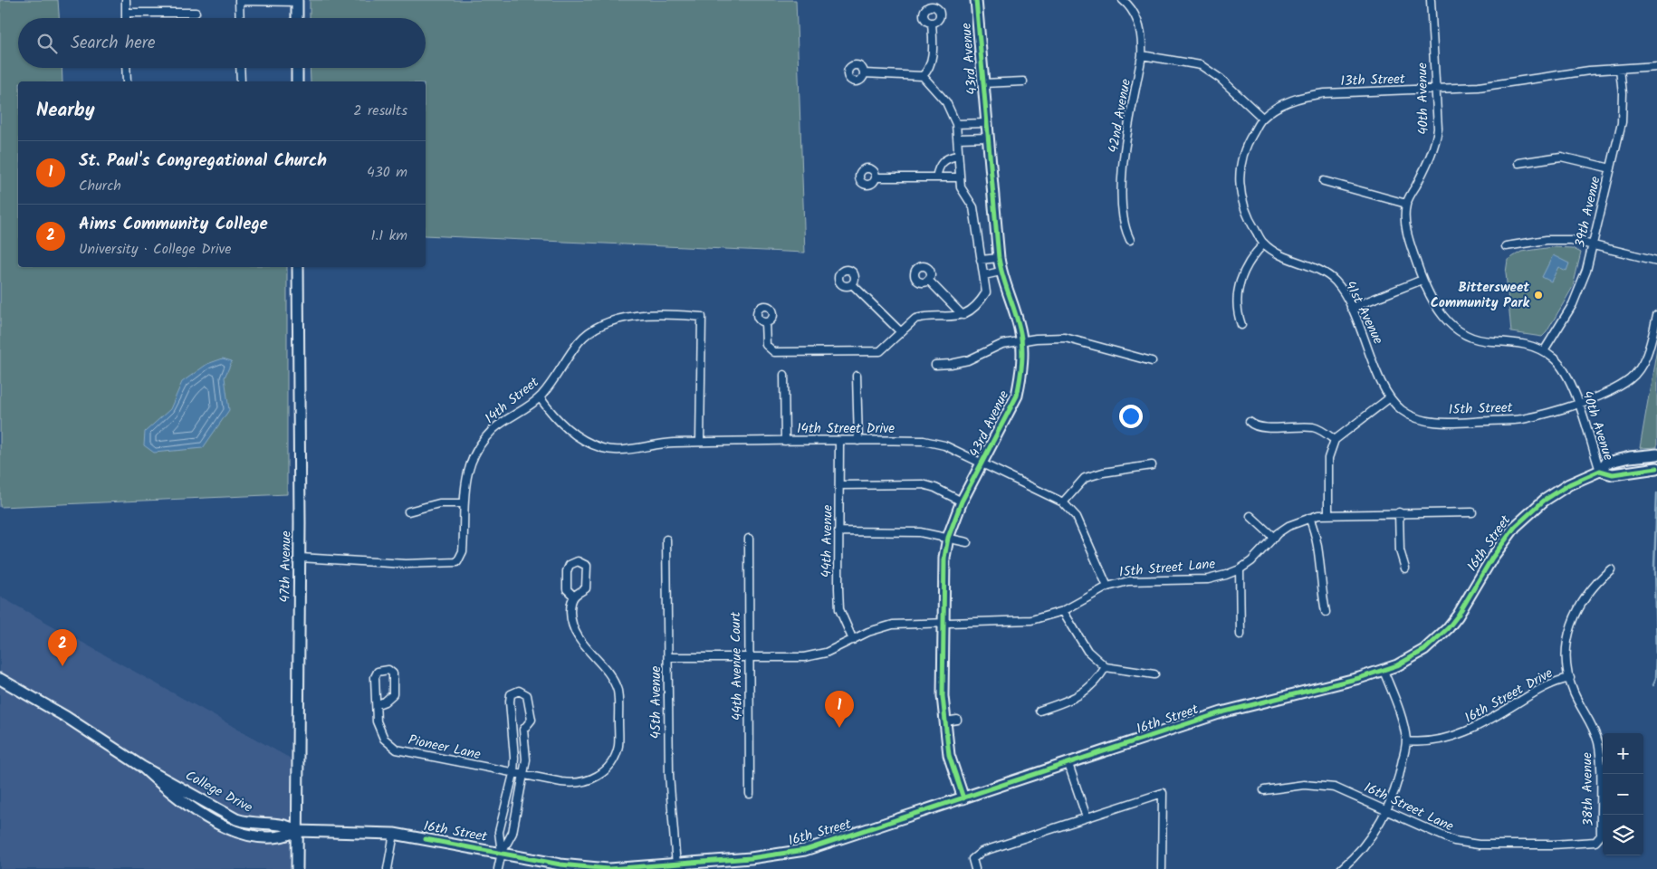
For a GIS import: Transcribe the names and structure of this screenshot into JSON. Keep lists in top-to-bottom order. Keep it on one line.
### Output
{"streets":{"main road":["43rd Avenue","16th Street","47th Avenue","College Drive"],"street":["13th Street","40th Avenue","42nd Avenue","39th Avenue","41st Avenue","14th Street","15th Street","14th Street Drive","44th Avenue","15th Street Lane","44th Avenue Court","16th Street Drive","45th Avenue","Pioneer Lane","38th Avenue","16th Street Lane"]},"crossings":[["43rd Avenue","14th Street Drive"],["43rd Avenue","16th Street"],["43rd Avenue","15th Street Lane"],["13th Street","40th Avenue"],["13th Street","39th Avenue"],["40th Avenue","39th Avenue"],["40th Avenue","15th Street"],["40th Avenue","16th Street"],["41st Avenue","15th Street"],["14th Street","14th Street Drive"],["14th Street","47th Avenue"],["14th Street Drive","44th Avenue"],["14th Street Drive","15th Street Lane"],["44th Avenue","15th Street Lane"],["16th Street","47th Avenue"],["16th Street","45th Avenue"],["16th Street","College Drive"],["47th Avenue","College Drive"],["15th Street Lane","44th Avenue Court"],["15th Street Lane","45th Avenue"],["16th Street Drive","38th Avenue"],["38th Avenue","16th Street Lane"]],"places":["Bittersweet Community Park"],"page":{"search":"Search here","heading":["Nearby","2 results"],"list":[{"mark":"1","name":"St. Paul's Congregational Church","note":"Church","value":"430 m"},{"mark":"2","name":"Aims Community College","note":"University · College Drive","value":"1.1 km"}],"pins":["2","1"],"map_buttons":["+","−"]}}
